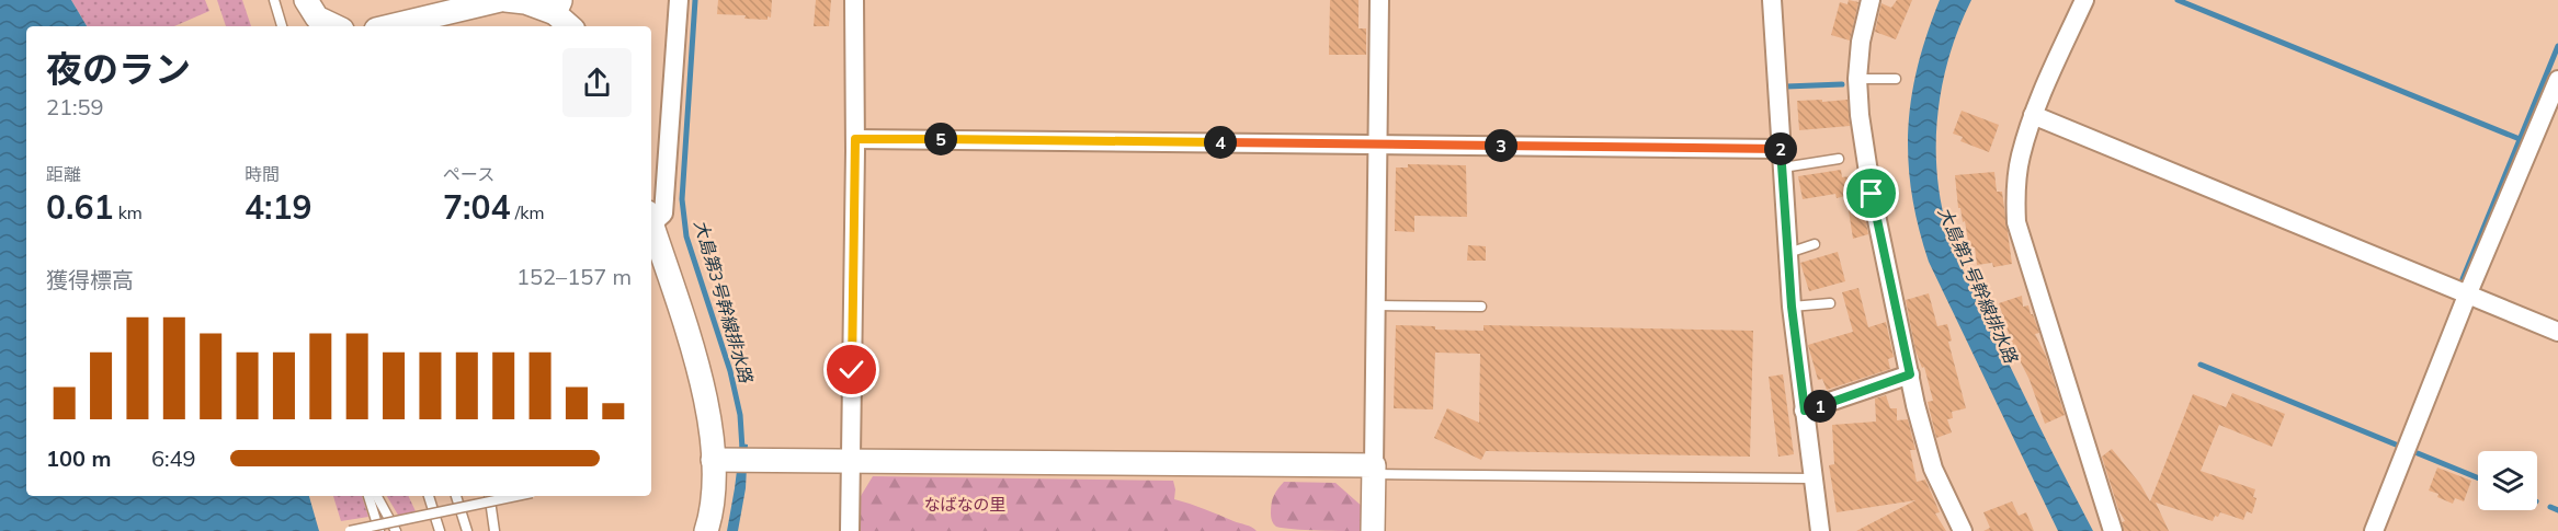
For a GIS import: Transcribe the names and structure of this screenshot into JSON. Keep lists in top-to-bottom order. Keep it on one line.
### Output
{"water":["大島第1号幹線排水路","大島第3号幹線排水路"],"parks":["なばなの里"],"page":{"heading":["夜のラン","21:59"],"pins":["5","4","3","2","1"],"stats":[["距離","0.61 km"],["時間","4:19"],["ペース","7:04 /km"]],"chart":["獲得標高","152–157 m"],"list":[{"name":"100 m","note":"6:49"}]}}
